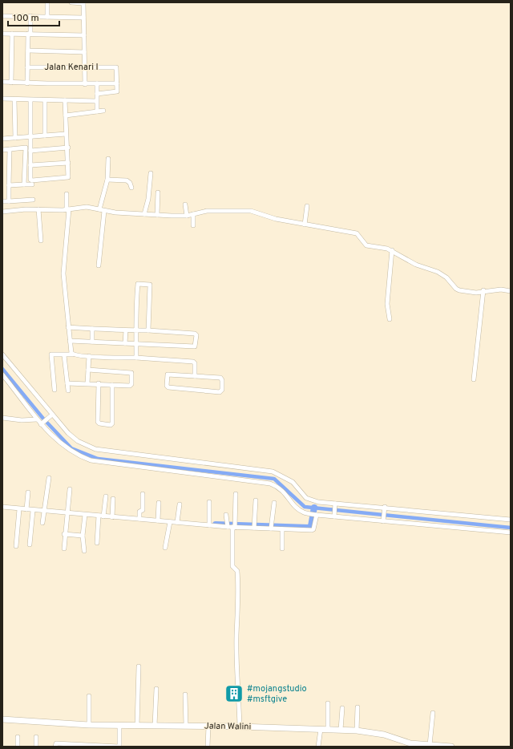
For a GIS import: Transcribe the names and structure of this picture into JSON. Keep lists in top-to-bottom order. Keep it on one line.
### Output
{"streets":{"street":["Jalan Kenari I","Jalan Walini"]},"places":{"building":["#mojangstudio #msftgive"]},"scale_bar":"100 m"}
